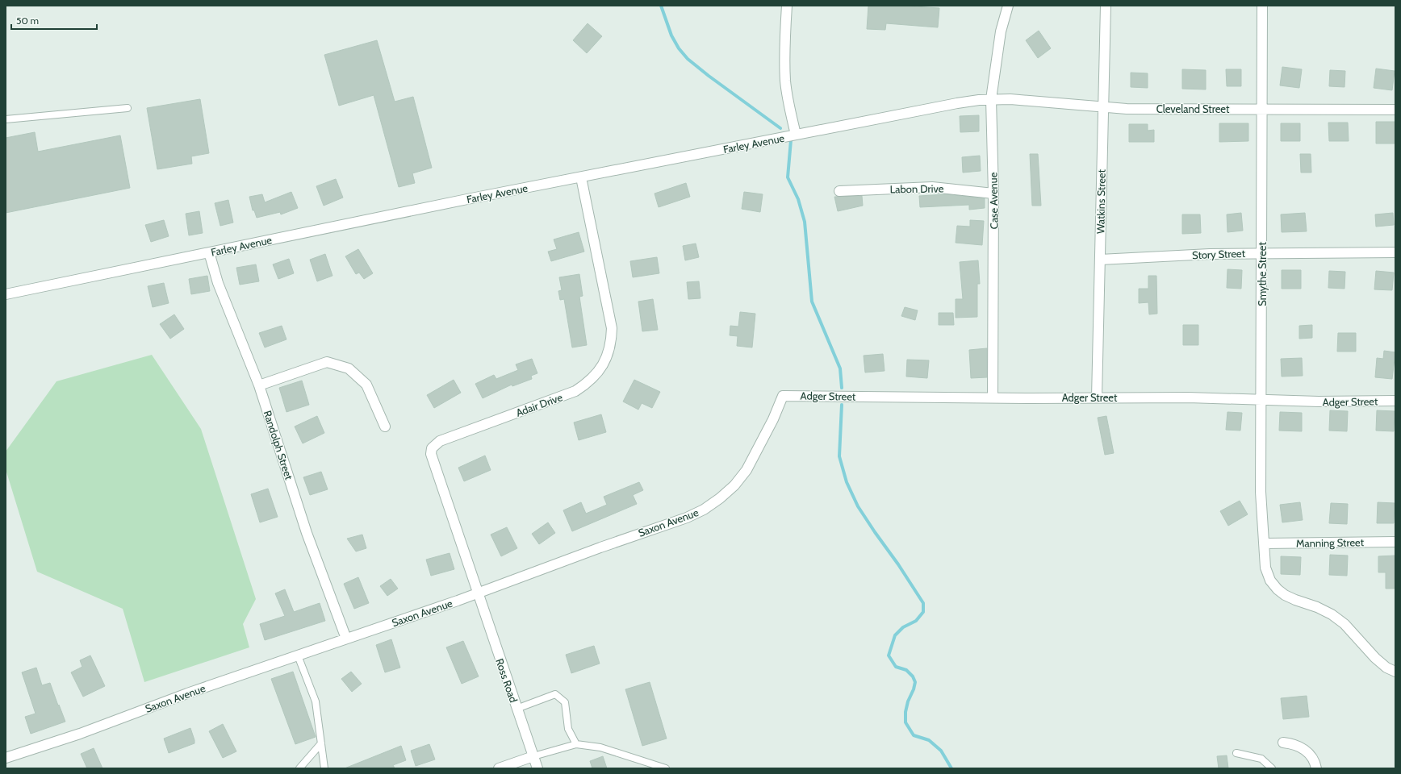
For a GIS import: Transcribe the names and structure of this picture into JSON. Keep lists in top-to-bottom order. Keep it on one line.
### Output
{"streets":{"street":["Cleveland Street","Farley Avenue","Labon Drive","Case Avenue","Watkins Street","Story Street","Smythe Street","Adger Street","Adair Drive","Randolph Street","Saxon Avenue","Manning Street","Ross Road"]},"crossings":[["Cleveland Street","Farley Avenue"],["Cleveland Street","Case Avenue"],["Cleveland Street","Watkins Street"],["Cleveland Street","Smythe Street"],["Farley Avenue","Case Avenue"],["Farley Avenue","Adair Drive"],["Farley Avenue","Randolph Street"],["Labon Drive","Case Avenue"],["Case Avenue","Adger Street"],["Watkins Street","Story Street"],["Watkins Street","Adger Street"],["Story Street","Smythe Street"],["Smythe Street","Adger Street"],["Smythe Street","Manning Street"],["Adger Street","Saxon Avenue"],["Adair Drive","Saxon Avenue"],["Adair Drive","Ross Road"],["Randolph Street","Saxon Avenue"],["Saxon Avenue","Ross Road"]],"scale_bar":"50 m"}
